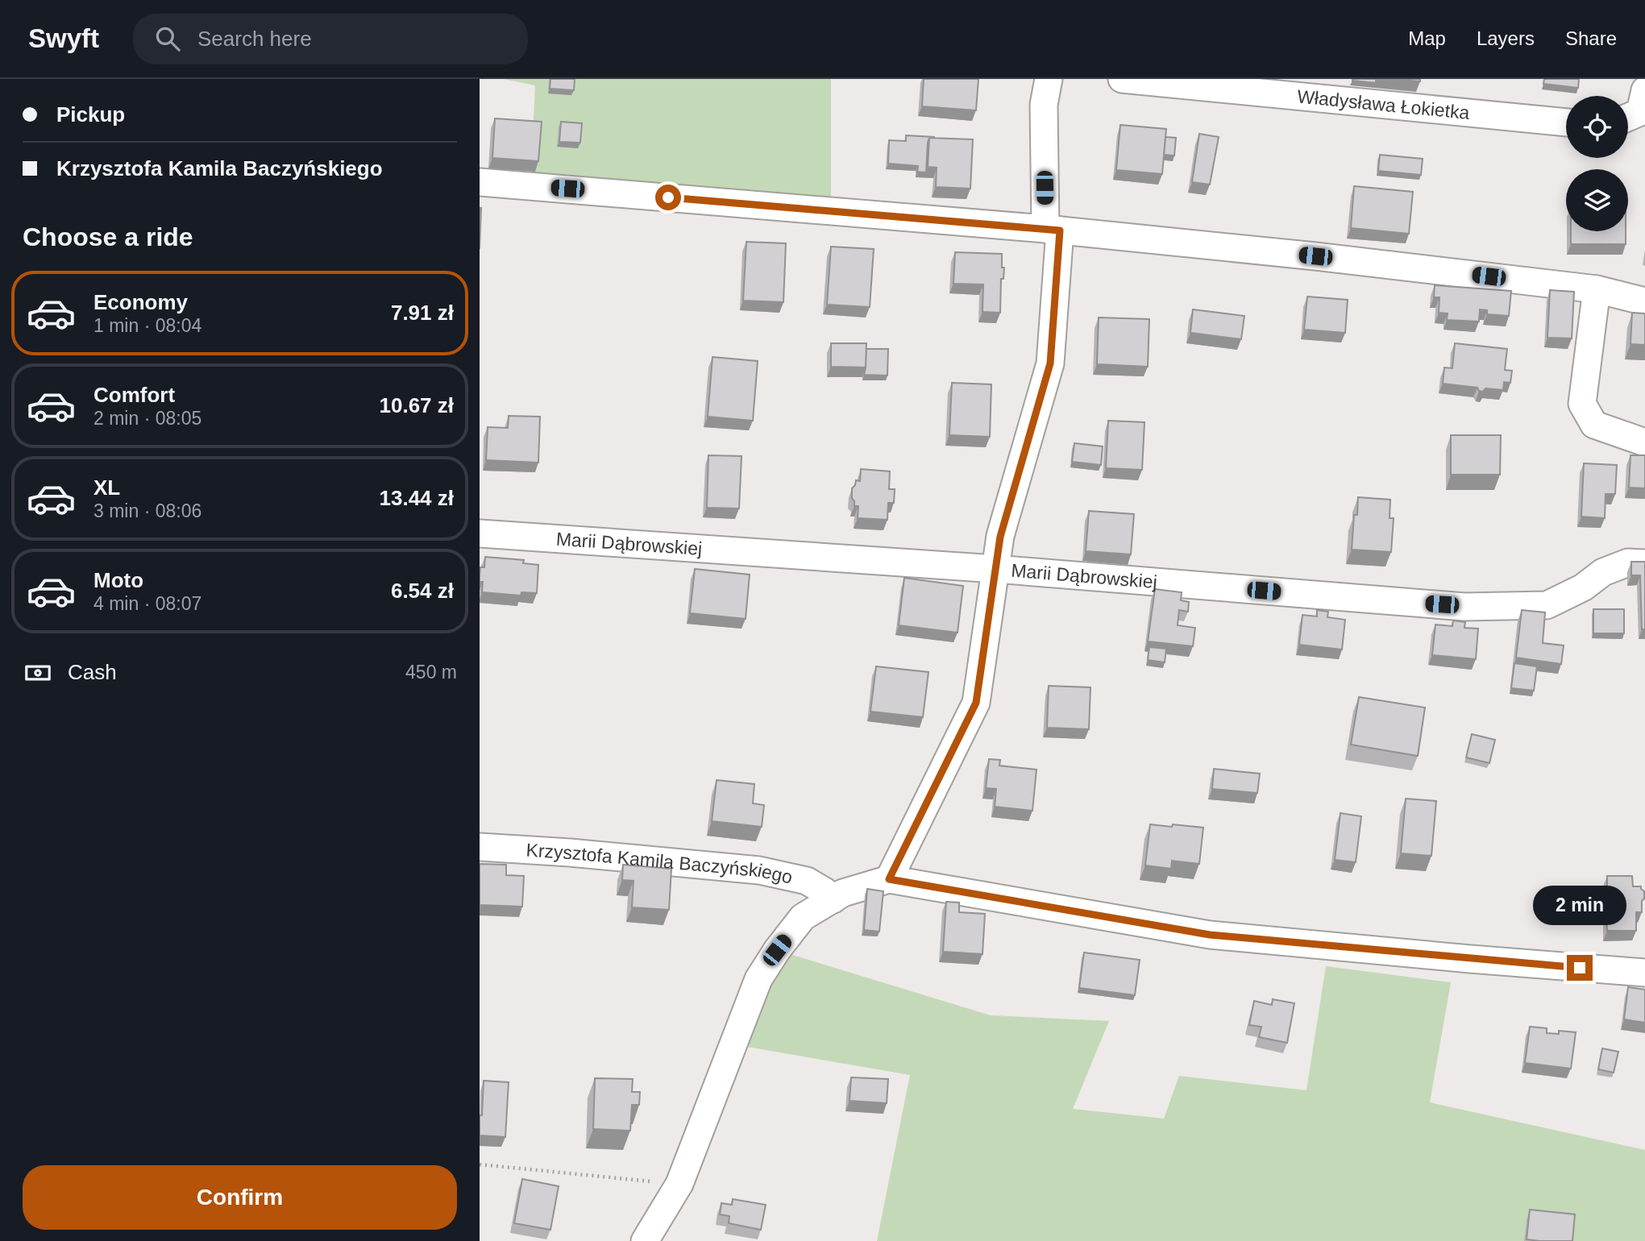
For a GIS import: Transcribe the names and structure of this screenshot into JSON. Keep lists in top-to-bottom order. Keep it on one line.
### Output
{"streets":{"street":["Władysława Łokietka","Marii Dąbrowskiej","Krzysztofa Kamila Baczyńskiego"]},"page":{"header":"Swyft","search":"Search here","nav":["Map","Layers","Share"],"banner":["Pickup","Krzysztofa Kamila Baczyńskiego"],"heading":"Choose a ride","list":[{"name":"Economy","note":"1 min · 08:04","value":"7.91 zł"},{"name":"Comfort","note":"2 min · 08:05","value":"10.67 zł"},{"name":"XL","note":"3 min · 08:06","value":"13.44 zł"},{"name":"Moto","note":"4 min · 08:07","value":"6.54 zł"}],"pay":["Cash","450 m"],"bubble":"2 min","buttons":"Confirm"}}
